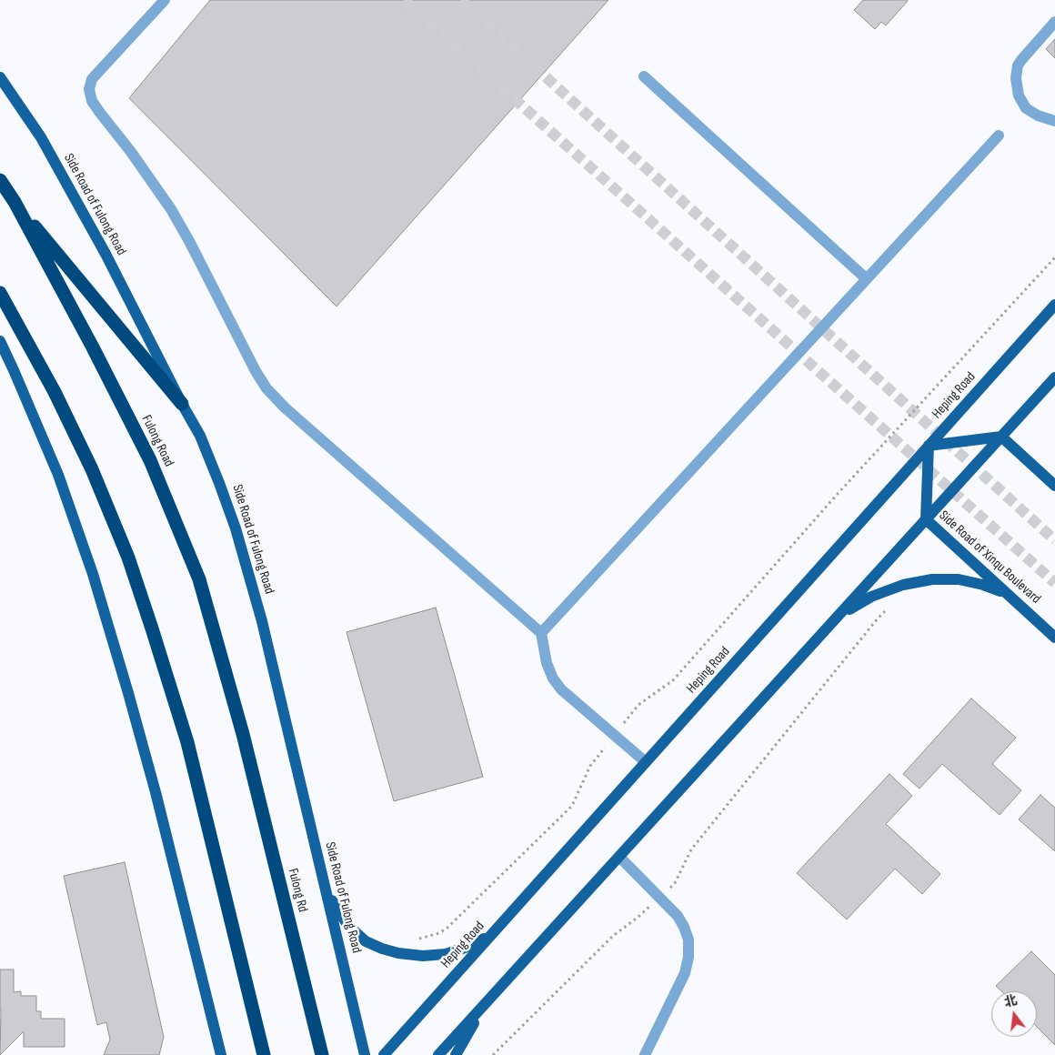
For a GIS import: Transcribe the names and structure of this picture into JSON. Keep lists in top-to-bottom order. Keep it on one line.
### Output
{"streets":{"highway":["Fulong Road","Fulong Rd"],"main road":["Side Road of Fulong Road","Heping Road","Side Road of Xinqu Boulevard"]},"crossings":[["Heping Road","Side Road of Xinqu Boulevard"],["Fulong Road","Fulong Rd"]],"north":"top"}
